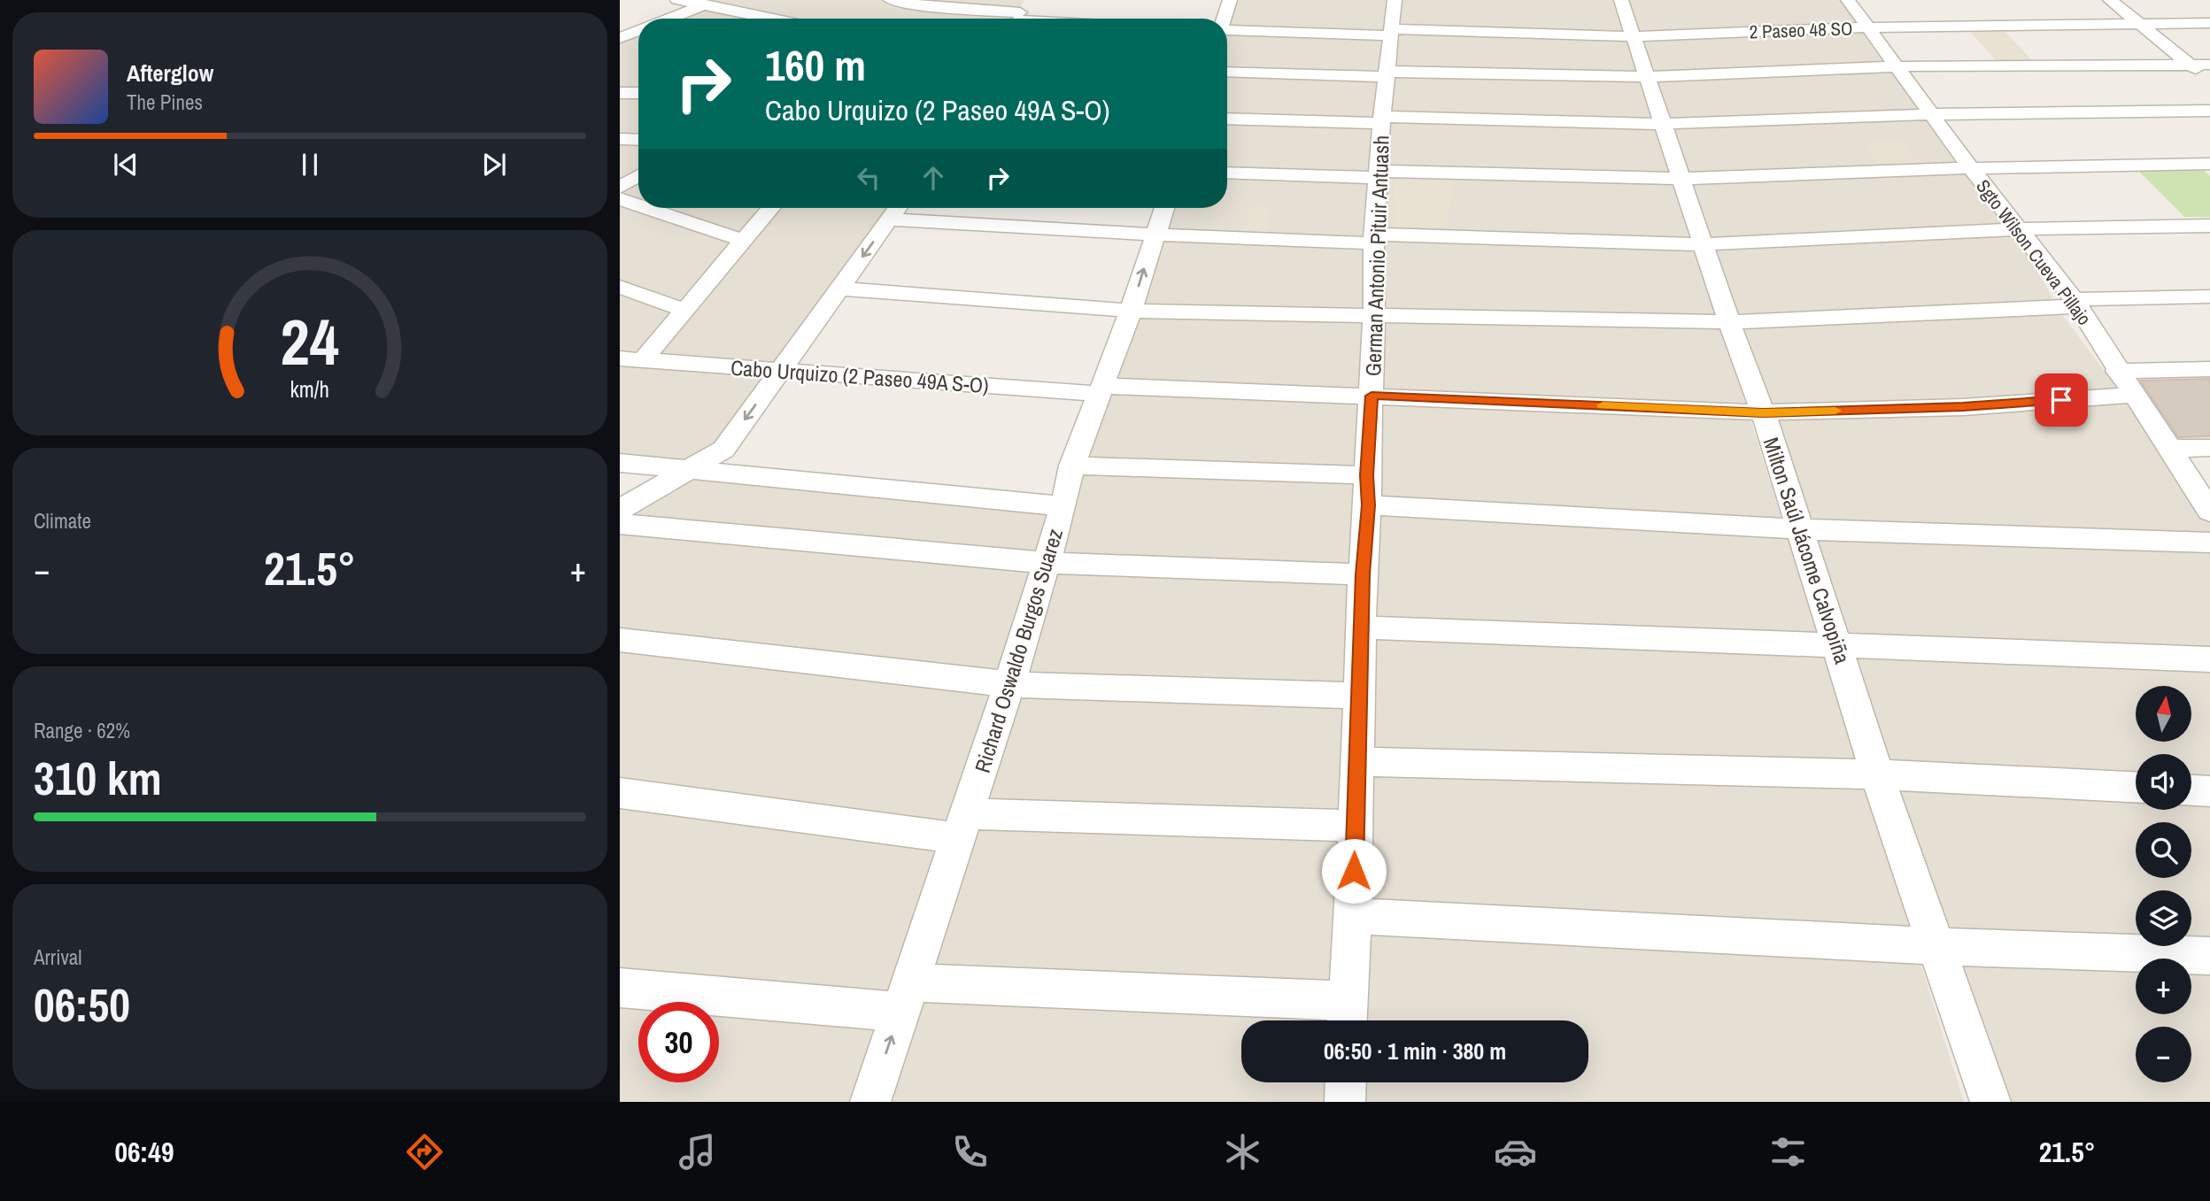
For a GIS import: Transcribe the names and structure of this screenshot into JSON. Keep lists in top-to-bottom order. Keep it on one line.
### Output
{"streets":{"street":["2 Paseo 48 SO","Sgto Wilson Cueva Pillajo","German Antonio Pituir Antuash","Cabo Urquizo (2 Paseo 49A S-O)","Milton Saúl Jácome Calvopiña","Richard Oswaldo Burgos Suarez"]},"crossings":[["2 Paseo 48 SO","Sgto Wilson Cueva Pillajo"],["2 Paseo 48 SO","German Antonio Pituir Antuash"],["2 Paseo 48 SO","Milton Saúl Jácome Calvopiña"],["Sgto Wilson Cueva Pillajo","Cabo Urquizo (2 Paseo 49A S-O)"],["German Antonio Pituir Antuash","Cabo Urquizo (2 Paseo 49A S-O)"],["Cabo Urquizo (2 Paseo 49A S-O)","Milton Saúl Jácome Calvopiña"],["Cabo Urquizo (2 Paseo 49A S-O)","Richard Oswaldo Burgos Suarez"]],"north":"top","page":{"turn":["160 m","Cabo Urquizo (2 Paseo 49A S-O)"],"song":["Afterglow","The Pines"],"tile":["Climate",["Range · 62%","310 km"],["Arrival","06:50"]],"heat":["−","21.5°","+"],"map_buttons":["+","−"],"limit":"30","trip":"06:50 · 1 min · 380 m","tabs":["06:49","21.5°"],"gauge":["24","km/h"]}}
